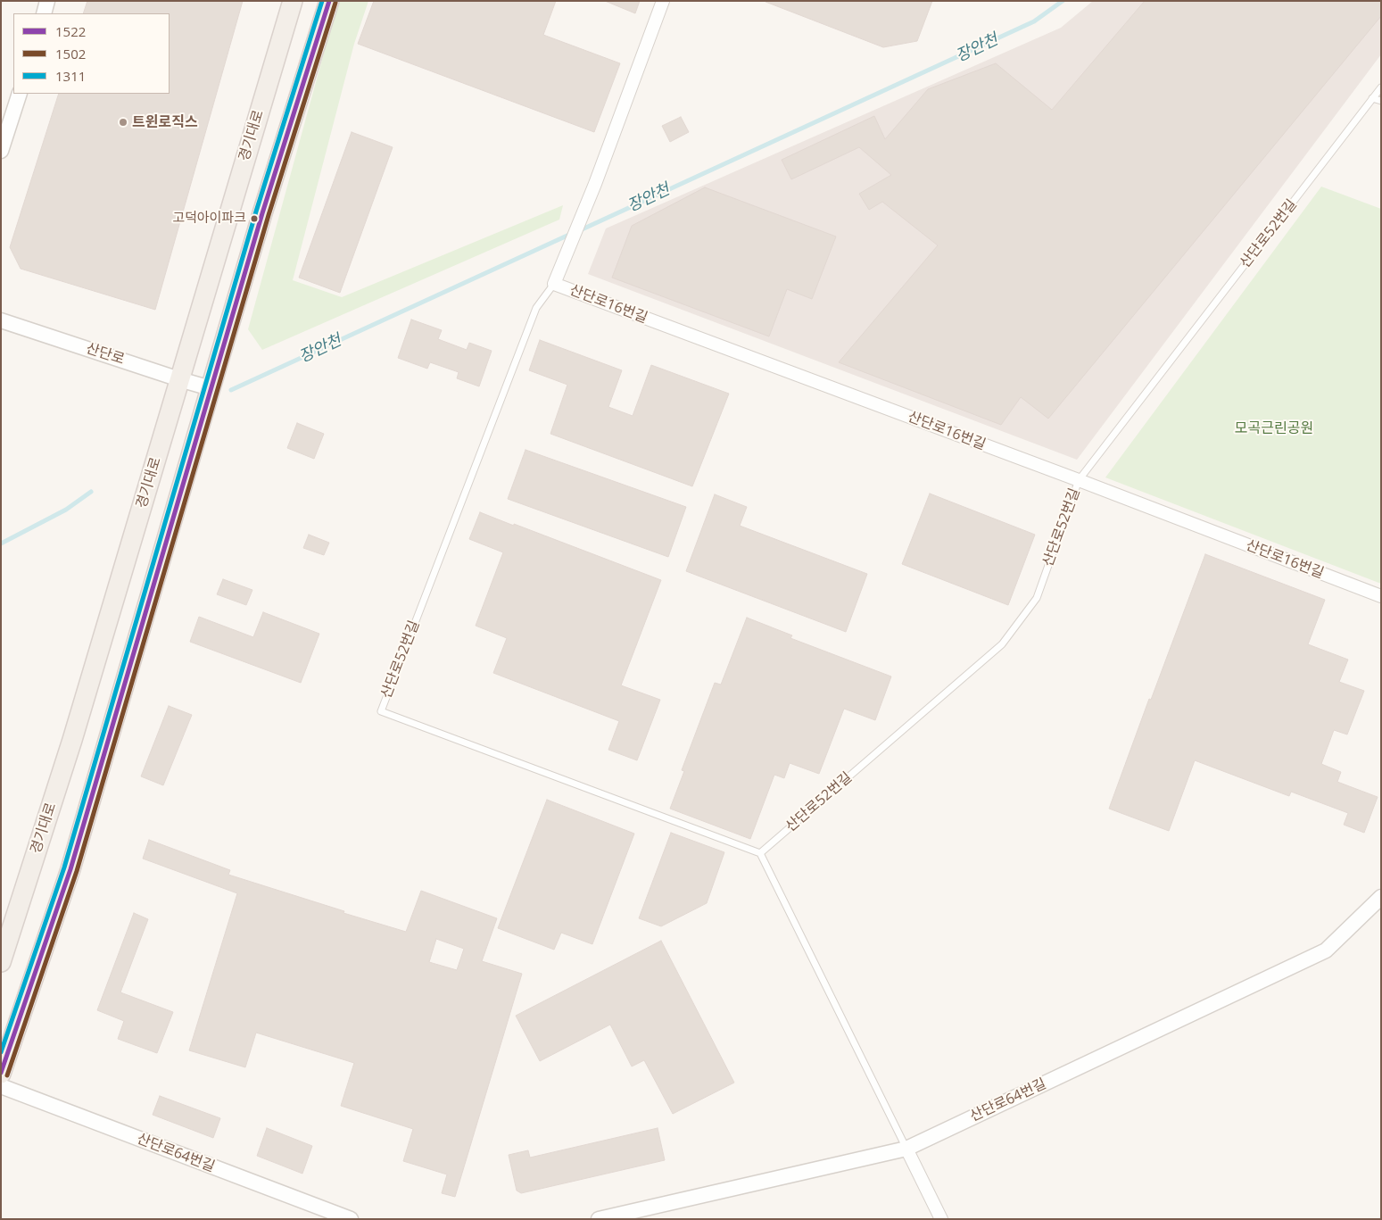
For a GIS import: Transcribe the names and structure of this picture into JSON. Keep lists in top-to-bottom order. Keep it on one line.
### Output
{"streets":{"main road":["경기대로"],"street":["산단로16번길","산단로","산단로64번길"],"lane":["산단로52번길"]},"crossings":[["경기대로","산단로"],["산단로52번길","산단로16번길"]],"water":["장안천"],"parks":["모곡근린공원"],"places":["트윈로직스","고덕아이파크"],"lines":["transit line 1522","transit line 1311","transit line 1502"],"legend":["1522","1502","1311"]}
